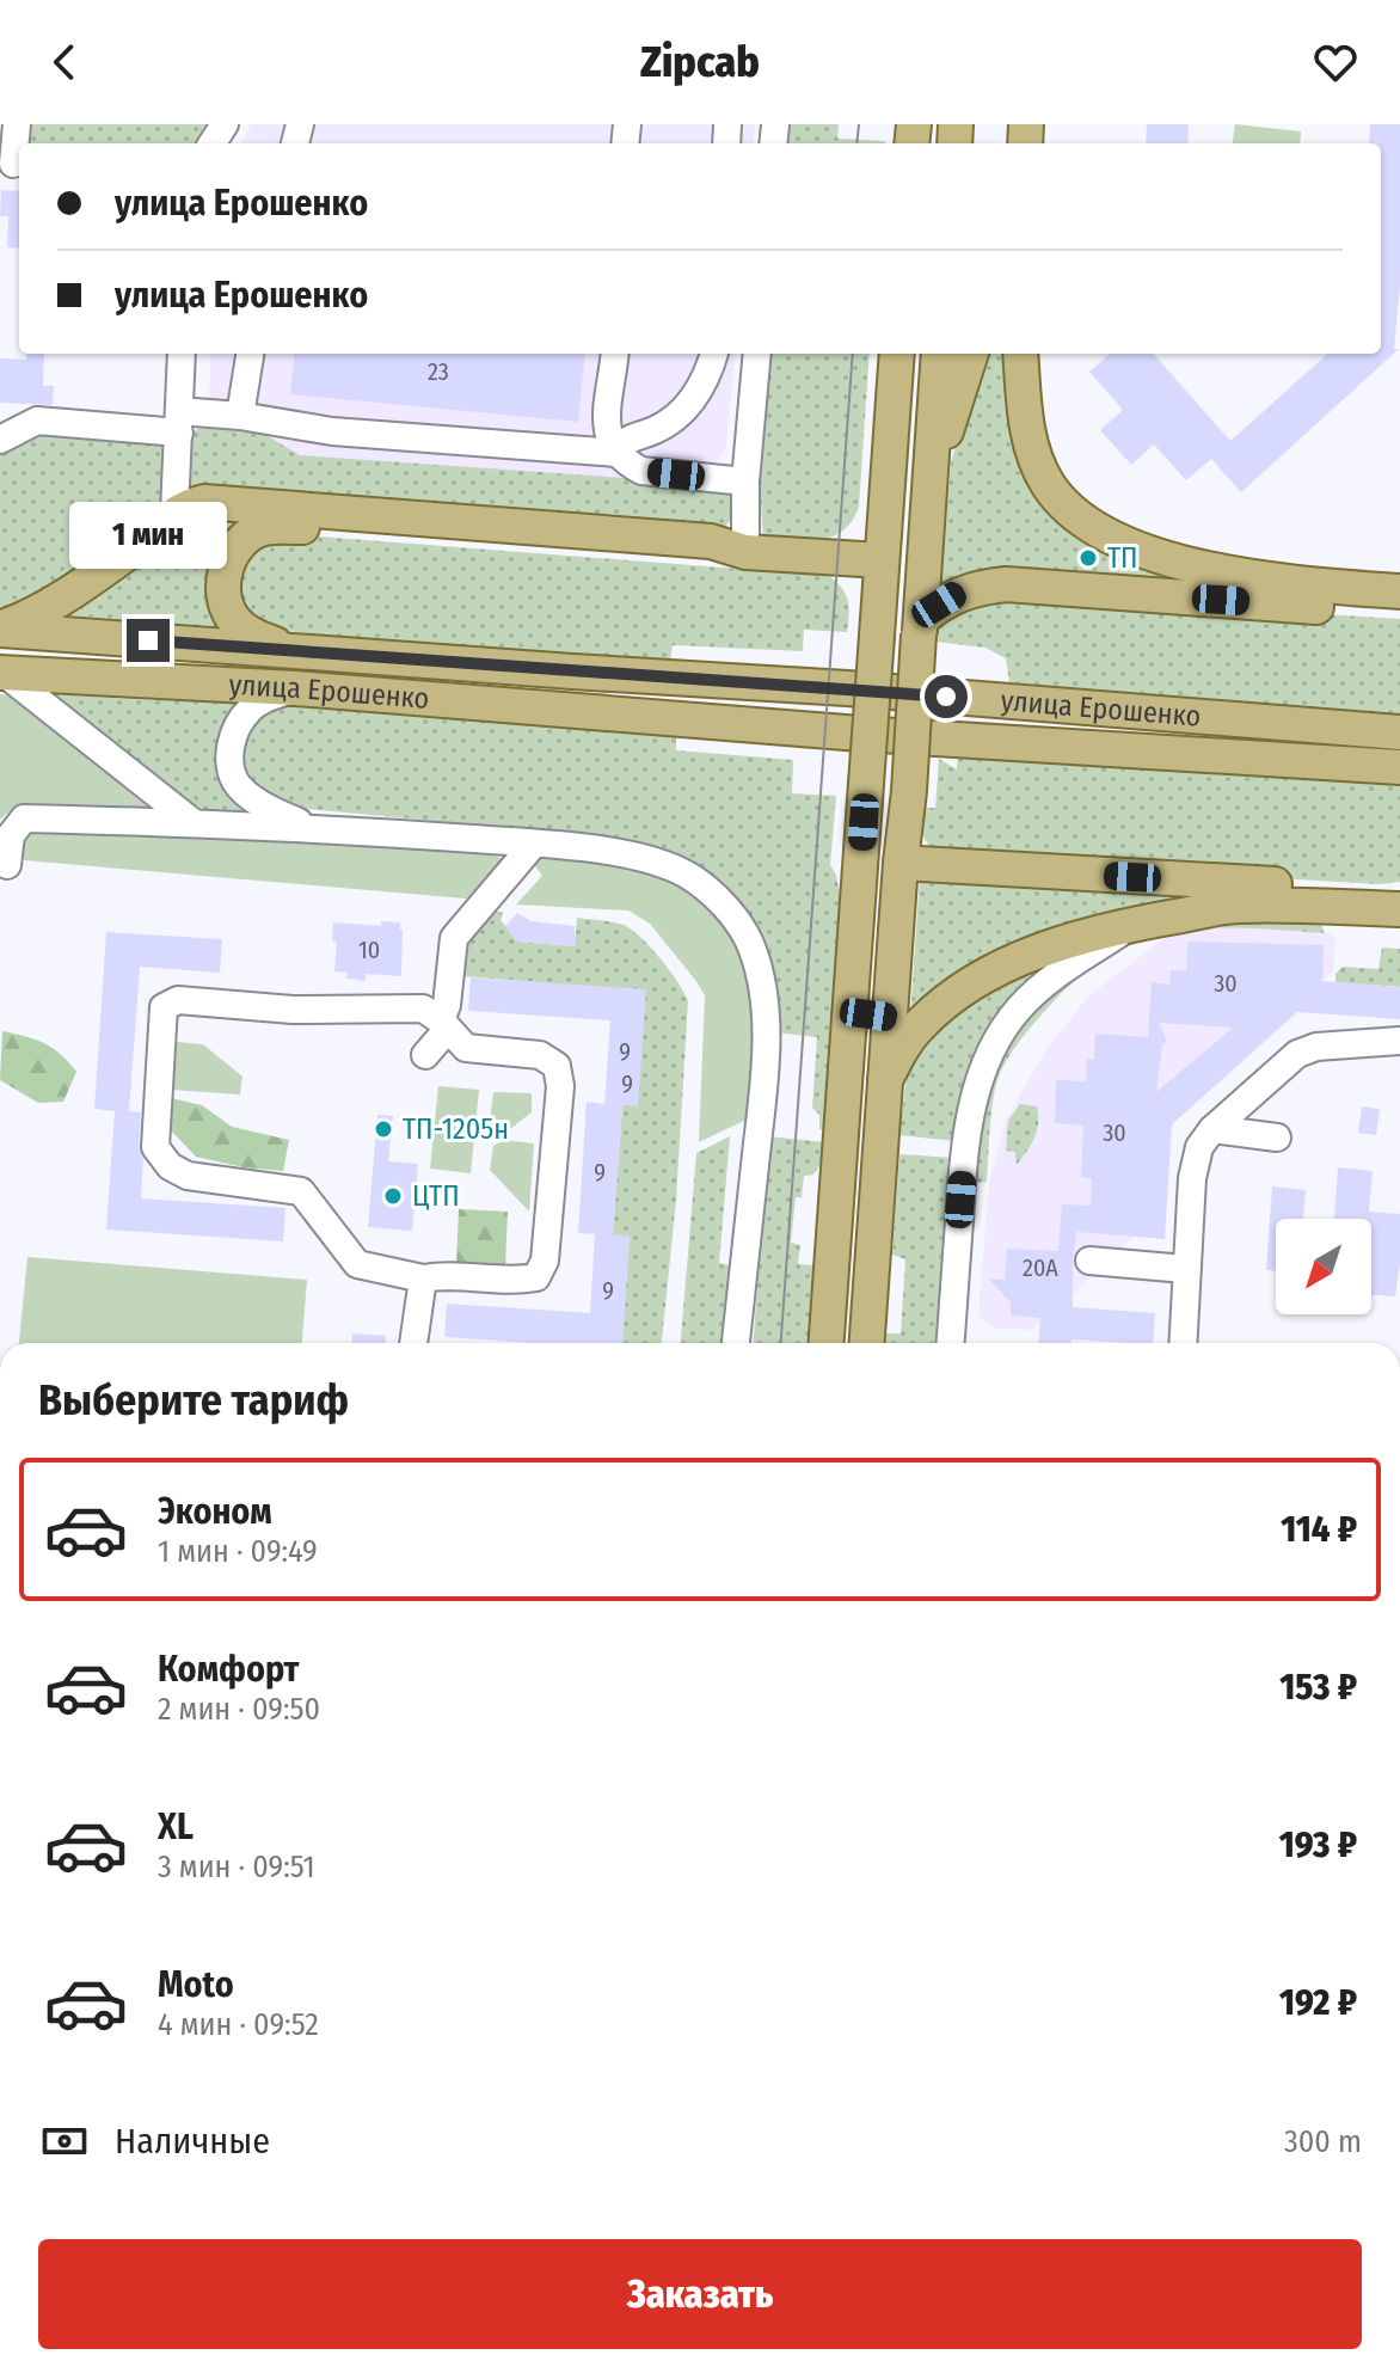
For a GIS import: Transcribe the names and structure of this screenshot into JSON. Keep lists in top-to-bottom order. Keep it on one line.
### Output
{"streets":{"main road":["улица Ерошенко"]},"places":["ТП","ТП-1205н","ЦТП"],"house_numbers":["23","10","30","9","9","30","9","20А","9"],"north":"bottom left","page":{"header":"Zipcab","banner":["улица Ерошенко","улица Ерошенко"],"bubble":"1 мин","heading":"Выберите тариф","list":[{"name":"Эконом","note":"1 мин · 09:49","value":"114 ₽"},{"name":"Комфорт","note":"2 мин · 09:50","value":"153 ₽"},{"name":"XL","note":"3 мин · 09:51","value":"193 ₽"},{"name":"Moto","note":"4 мин · 09:52","value":"192 ₽"}],"pay":["Наличные","300 m"],"buttons":"Заказать"}}
